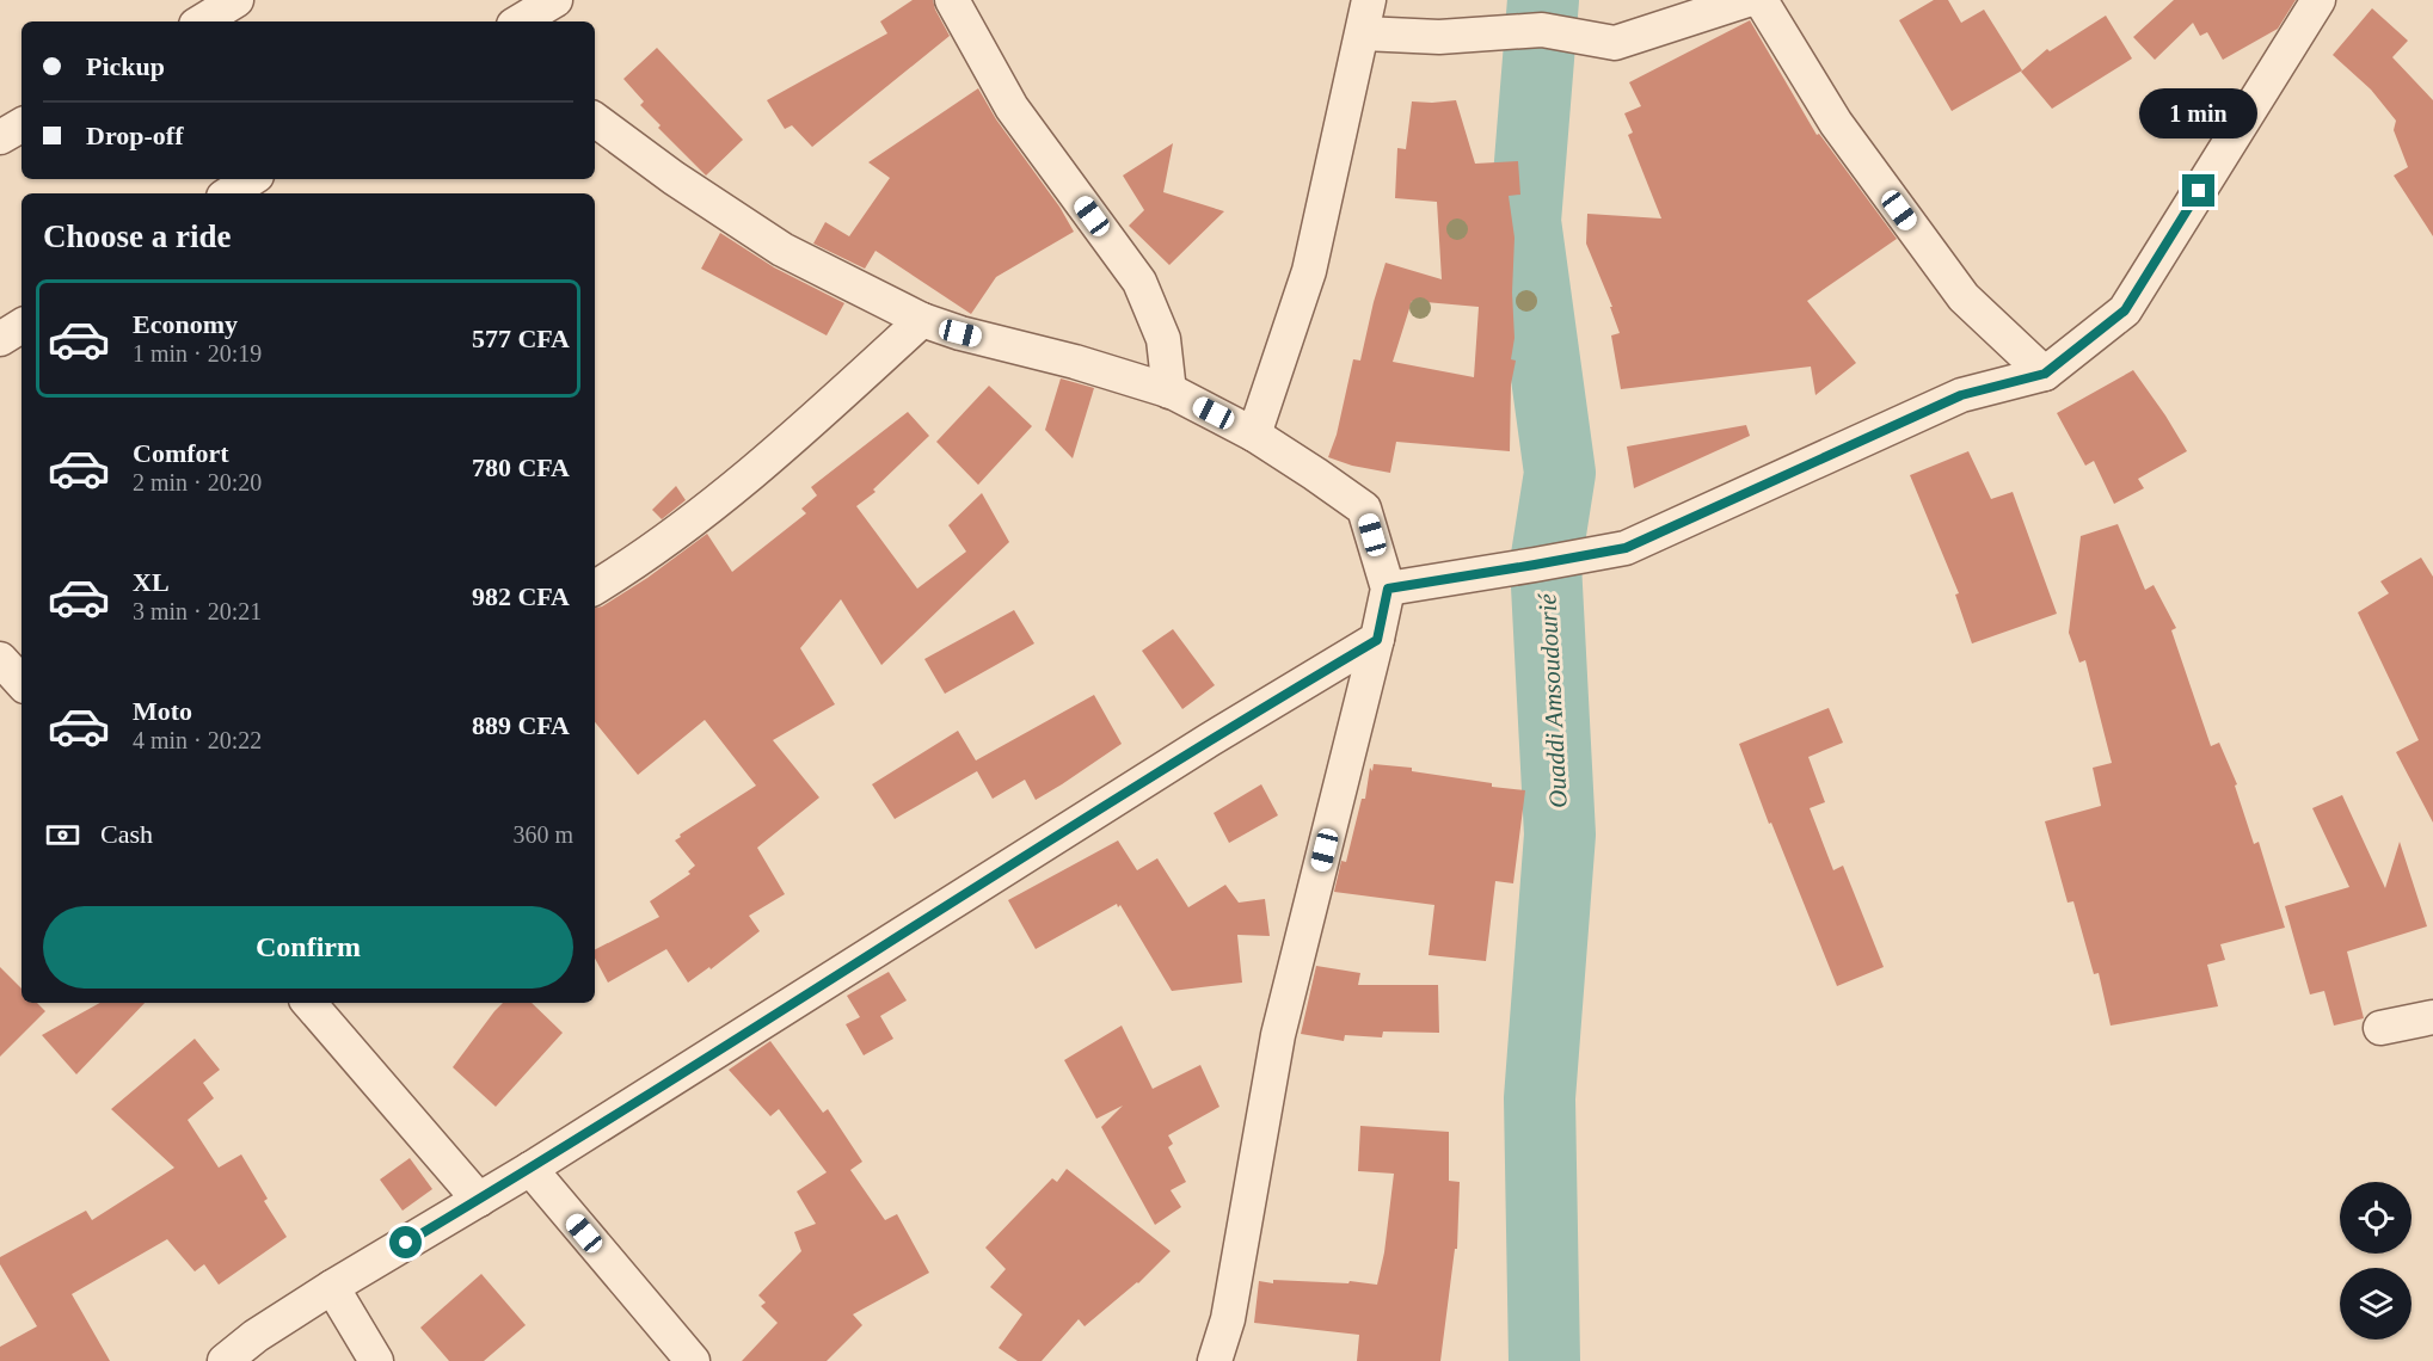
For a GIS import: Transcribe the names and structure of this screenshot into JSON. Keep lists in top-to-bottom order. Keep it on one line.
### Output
{"water":["Ouaddi Amsoudourié"],"page":{"banner":["Pickup","Drop-off"],"bubble":"1 min","heading":"Choose a ride","list":[{"name":"Economy","note":"1 min · 20:19","value":"577 CFA"},{"name":"Comfort","note":"2 min · 20:20","value":"780 CFA"},{"name":"XL","note":"3 min · 20:21","value":"982 CFA"},{"name":"Moto","note":"4 min · 20:22","value":"889 CFA"}],"pay":["Cash","360 m"],"buttons":"Confirm"}}
